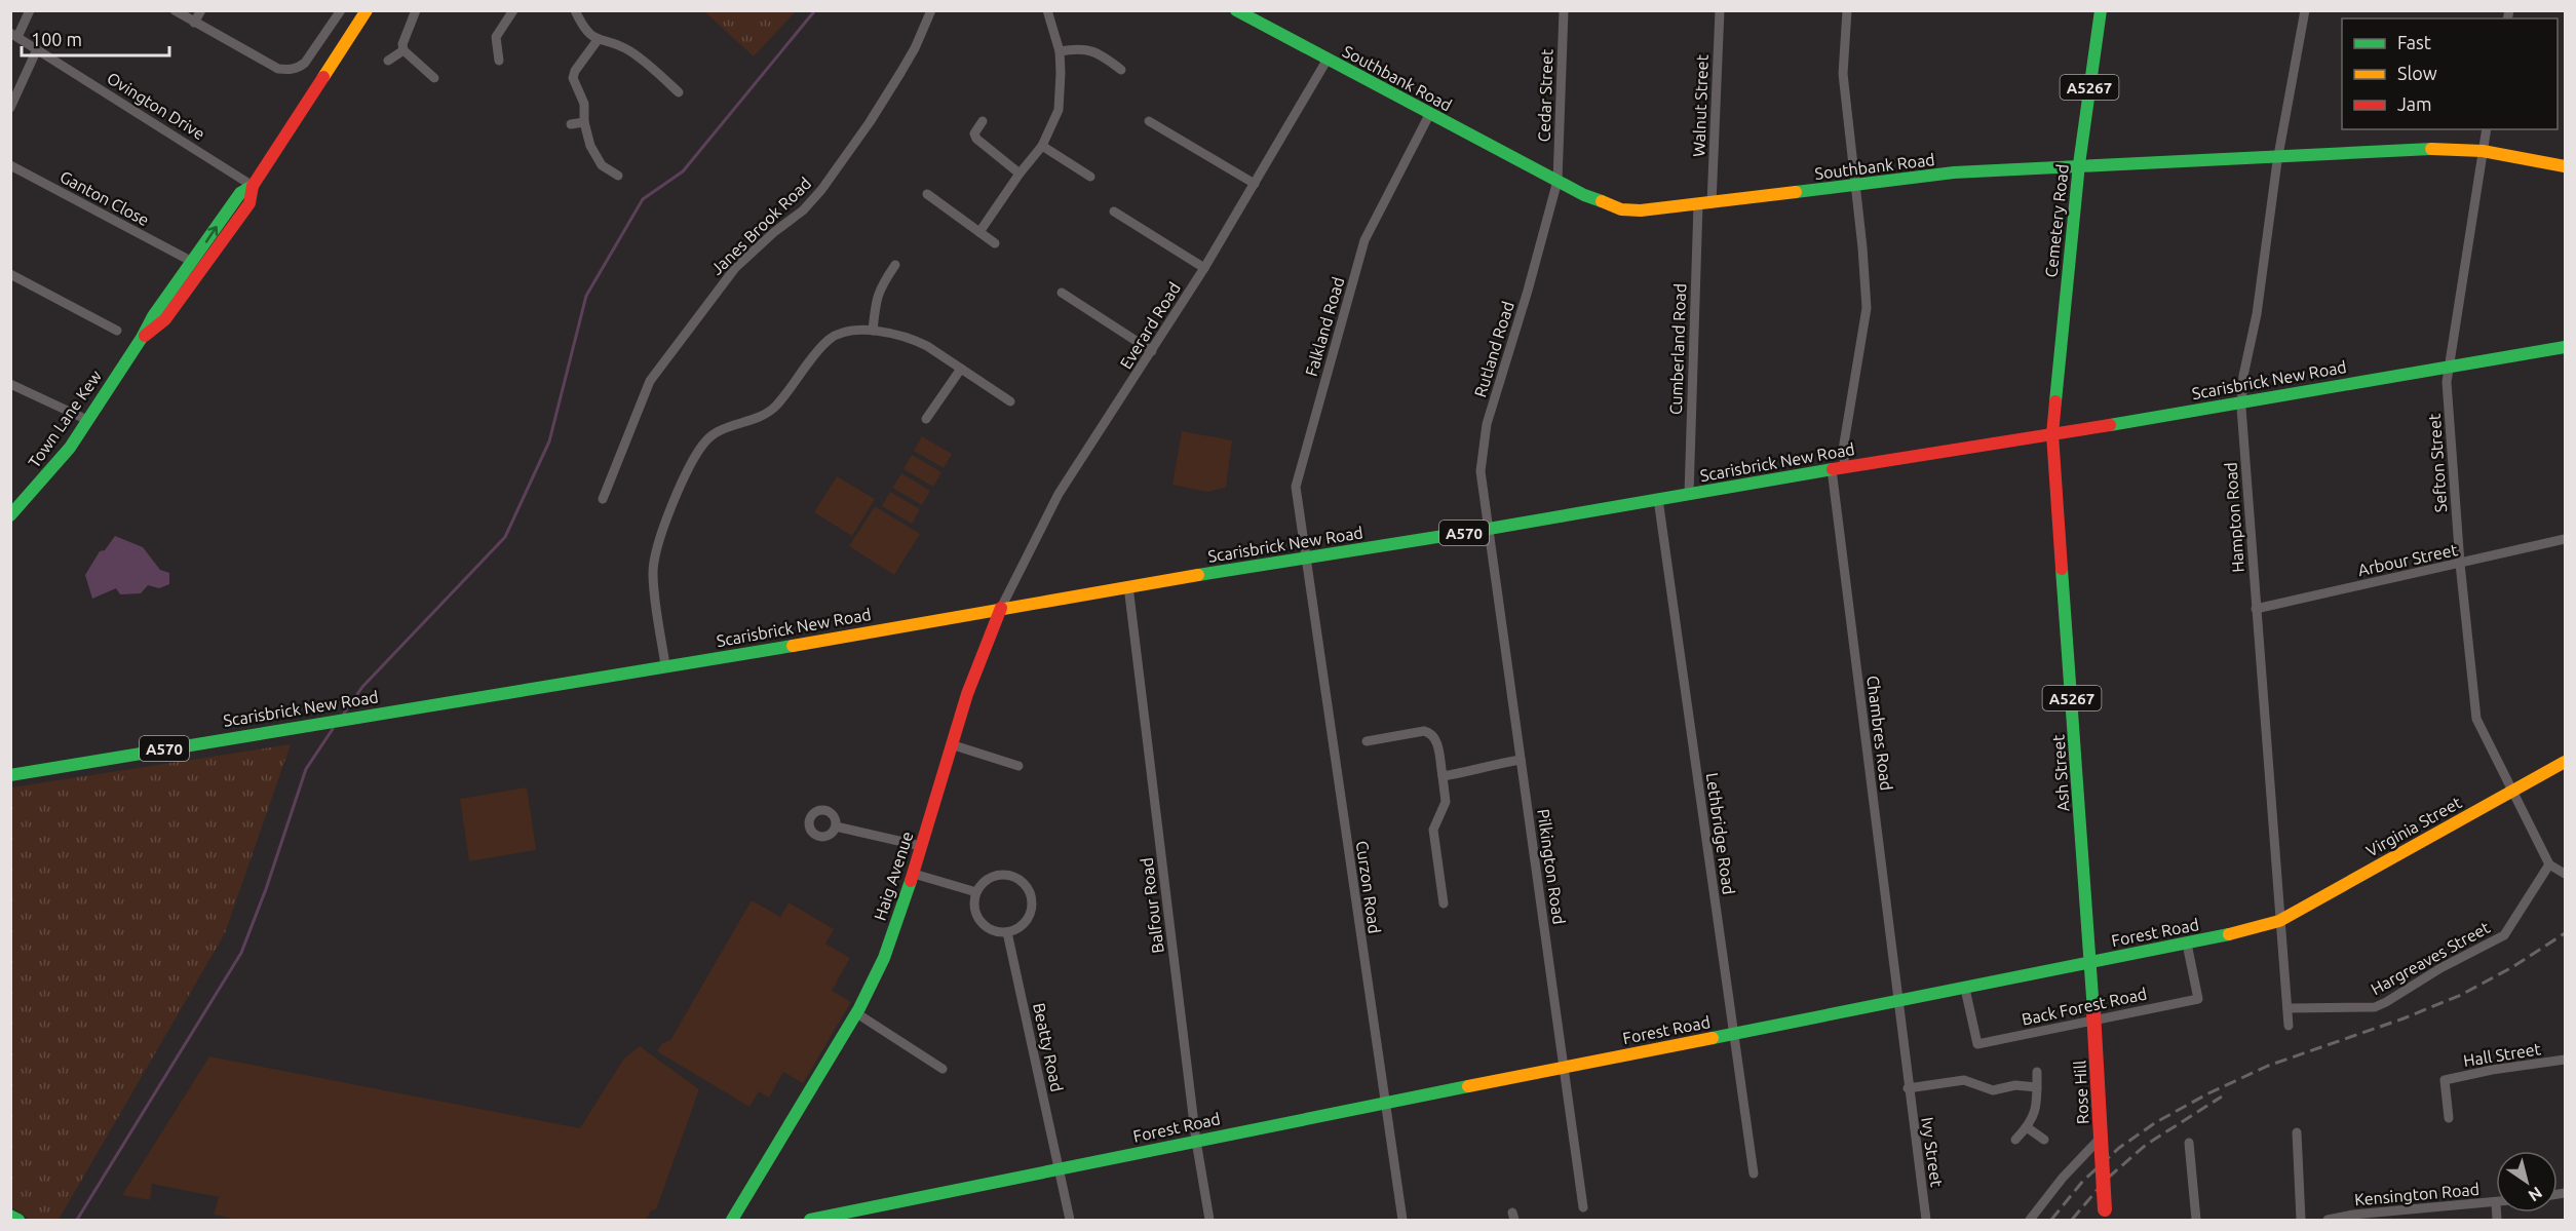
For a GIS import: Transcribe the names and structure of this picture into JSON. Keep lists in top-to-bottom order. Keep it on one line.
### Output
{"streets":{"main road":["Southbank Road","A5267","Cemetery Road","Scarisbrick New Road","Town Lane Kew","A570","Ash Street","Virginia Street","Haig Avenue","Forest Road","Rose Hill"],"street":["Cedar Street","Ovington Drive","Walnut Street","Ganton Close","Janes Brook Road","Everard Road","Falkland Road","Rutland Road","Cumberland Road","Sefton Street","Hampton Road","Arbour Street","Chambres Road","Lethbridge Road","Pilkington Road","Curzon Road","Balfour Road","Hargreaves Street","Back Forest Road","Beatty Road","Hall Street","Ivy Street","Kensington Road"]},"crossings":[["Southbank Road","Cedar Street"],["Southbank Road","Walnut Street"],["Southbank Road","Cemetery Road"],["Southbank Road","Everard Road"],["Southbank Road","Falkland Road"],["Southbank Road","Rutland Road"],["Southbank Road","Cumberland Road"],["Southbank Road","Sefton Street"],["Southbank Road","Hampton Road"],["Southbank Road","Chambres Road"],["Cedar Street","Rutland Road"],["Ovington Drive","Town Lane Kew"],["Walnut Street","Cumberland Road"],["Cemetery Road","Scarisbrick New Road"],["Cemetery Road","Ash Street"],["Everard Road","Scarisbrick New Road"],["Everard Road","Haig Avenue"],["Falkland Road","Scarisbrick New Road"],["Falkland Road","Curzon Road"],["Rutland Road","Scarisbrick New Road"],["Rutland Road","Pilkington Road"],["Cumberland Road","Scarisbrick New Road"],["Scarisbrick New Road","Sefton Street"],["Scarisbrick New Road","Hampton Road"],["Scarisbrick New Road","Chambres Road"],["Scarisbrick New Road","Ash Street"],["Scarisbrick New Road","Lethbridge Road"],["Scarisbrick New Road","Pilkington Road"],["Scarisbrick New Road","Haig Avenue"],["Scarisbrick New Road","Curzon Road"],["Scarisbrick New Road","Balfour Road"],["Sefton Street","Arbour Street"],["Sefton Street","Virginia Street"],["Sefton Street","Hargreaves Street"],["Hampton Road","Arbour Street"],["Hampton Road","Virginia Street"],["Hampton Road","Forest Road"],["Hampton Road","Hargreaves Street"],["Chambres Road","Forest Road"],["Chambres Road","Ivy Street"],["Ash Street","Forest Road"],["Ash Street","Rose Hill"],["Virginia Street","Forest Road"],["Lethbridge Road","Forest Road"],["Pilkington Road","Forest Road"],["Curzon Road","Forest Road"],["Balfour Road","Forest Road"],["Forest Road","Back Forest Road"],["Forest Road","Beatty Road"],["Forest Road","Rose Hill"]],"legend":["Fast","Slow","Jam"],"scale_bar":"100 m","north":"bottom right"}
